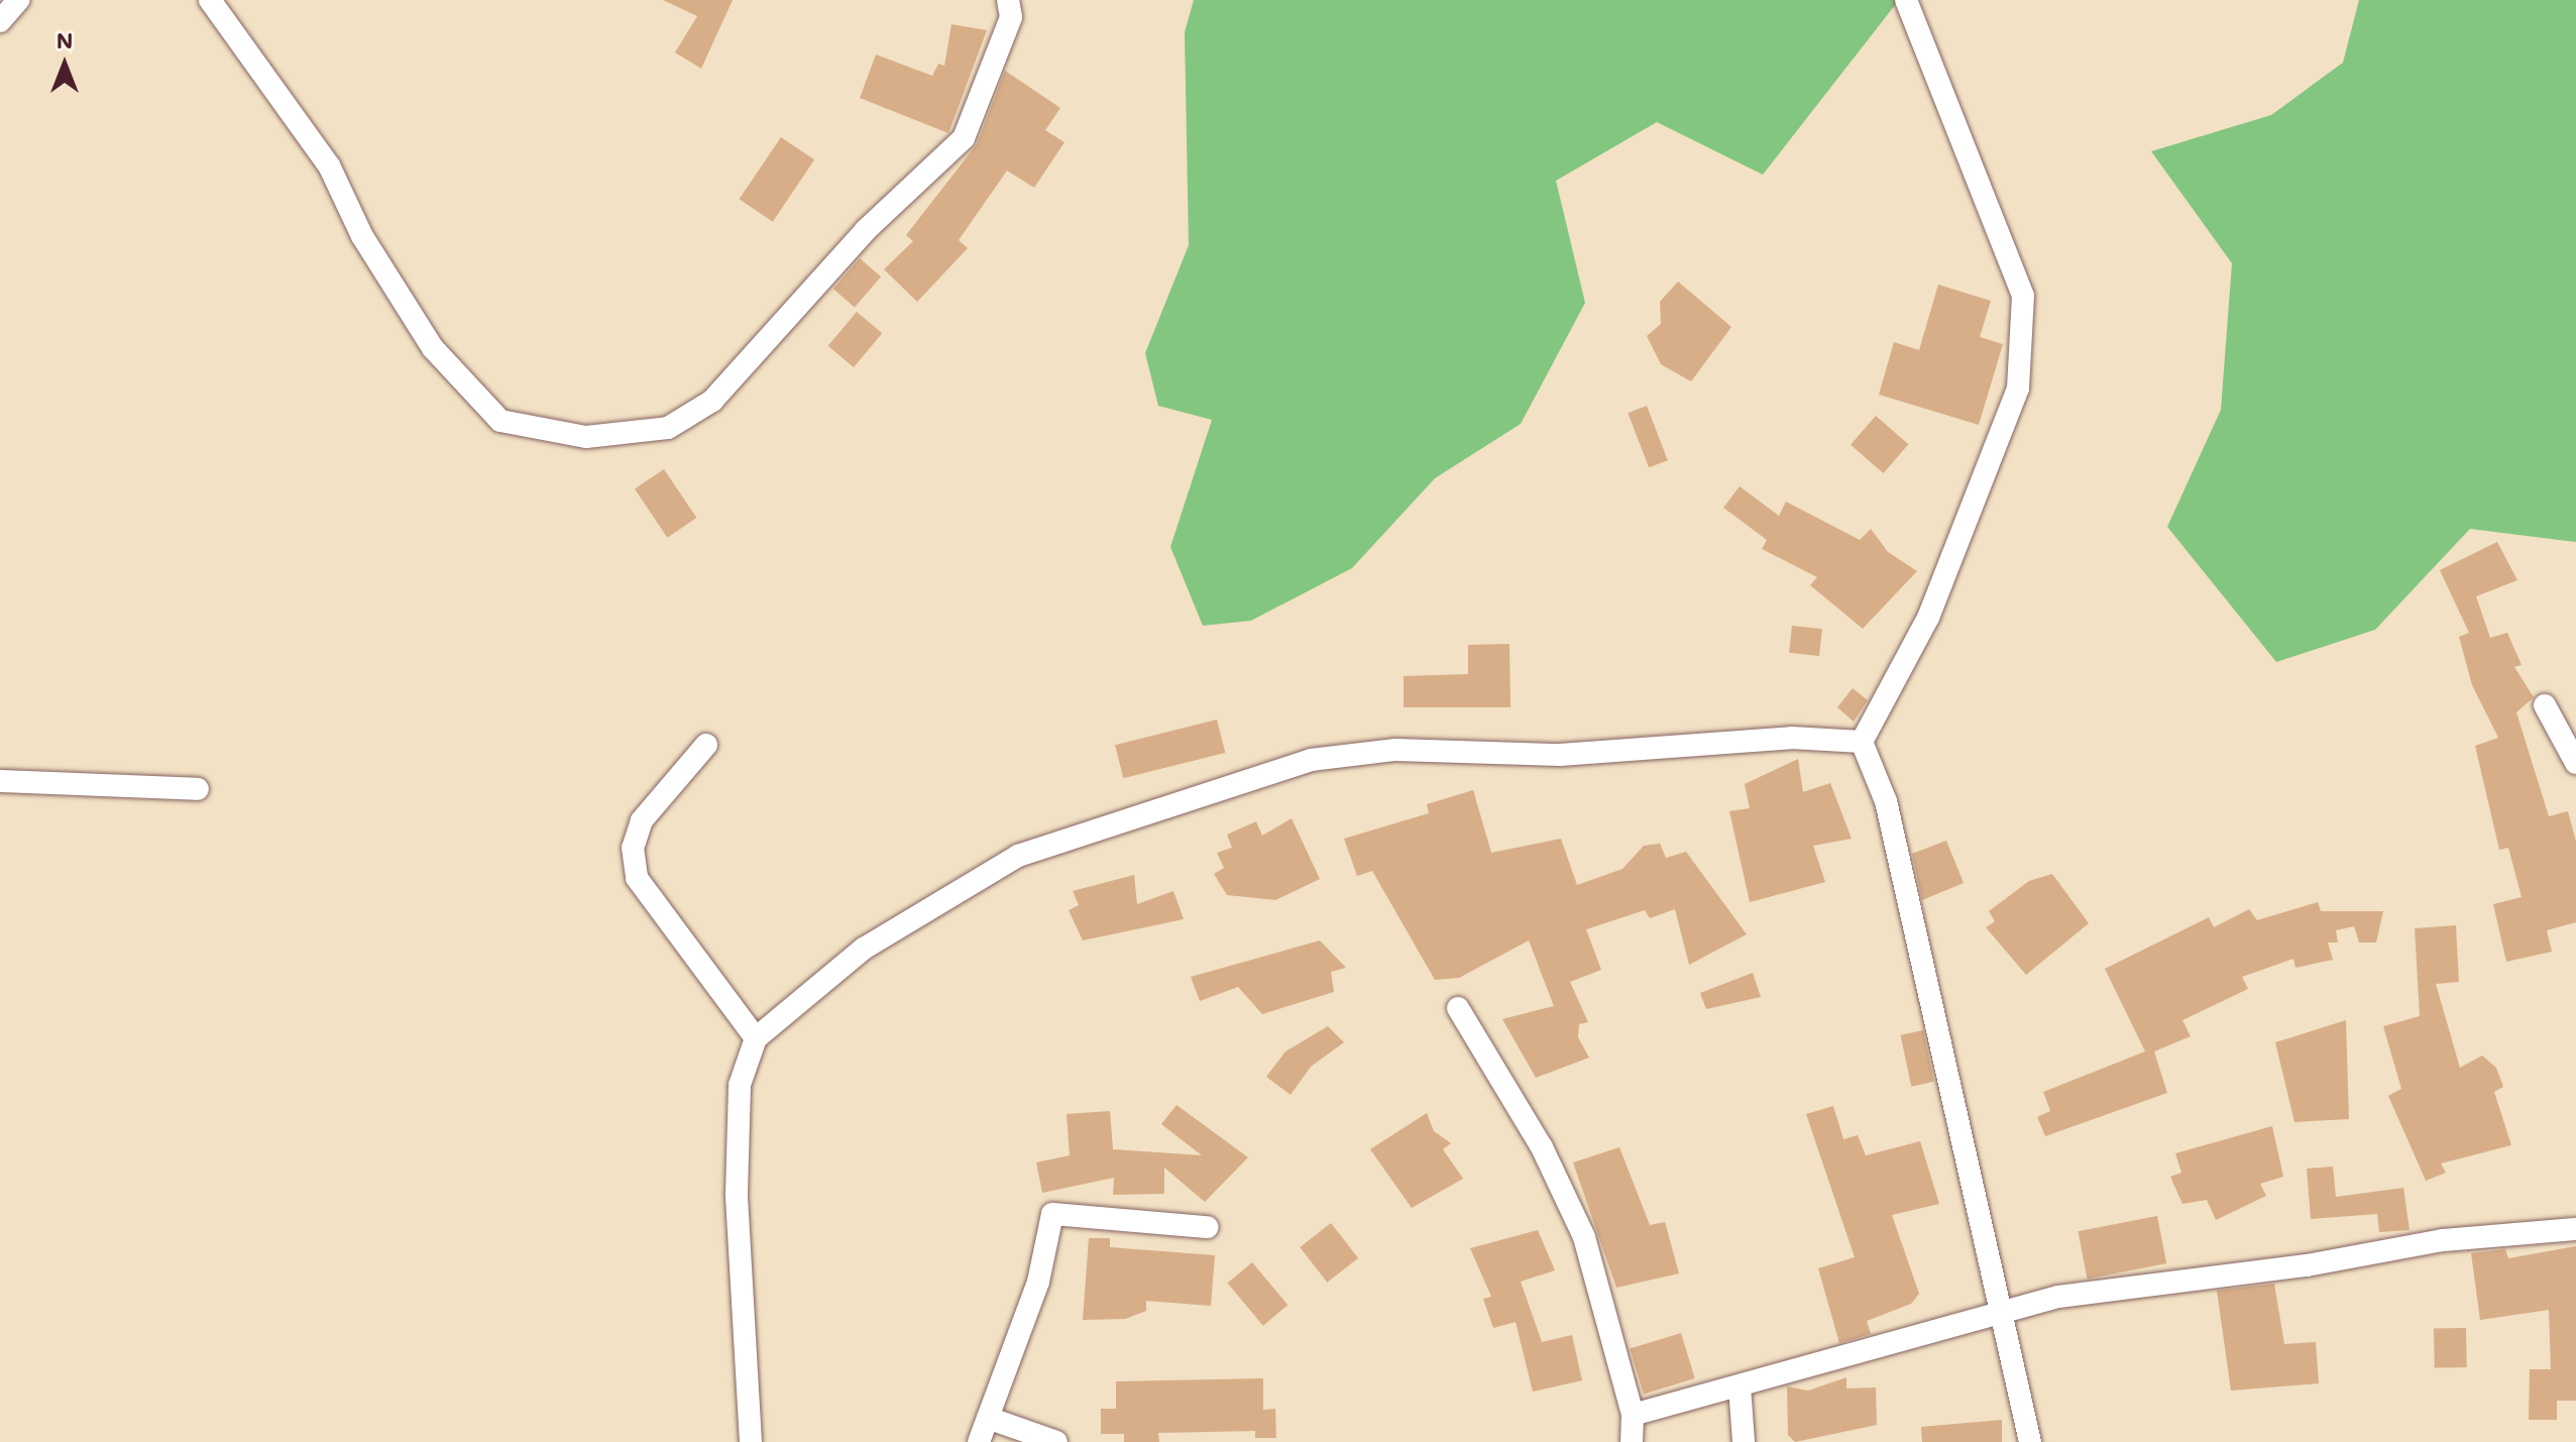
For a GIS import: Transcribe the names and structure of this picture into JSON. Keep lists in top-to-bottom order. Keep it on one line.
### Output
{"north":"top"}
